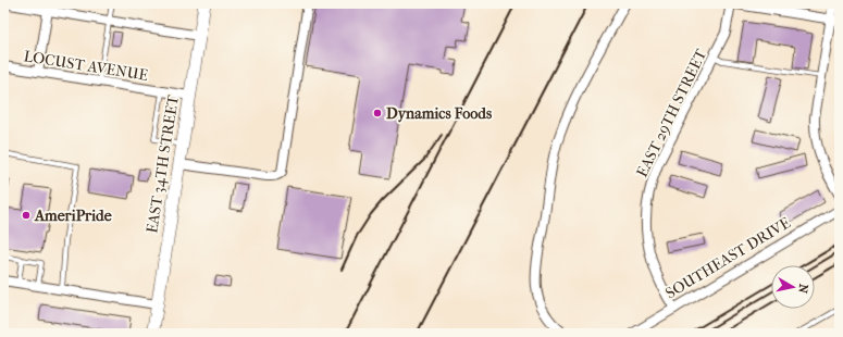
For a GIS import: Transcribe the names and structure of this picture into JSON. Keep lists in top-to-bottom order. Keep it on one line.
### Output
{"streets":{"main road":["EAST 34TH STREET"],"street":["LOCUST AVENUE","EAST 29TH STREET","SOUTHEAST DRIVE"]},"crossings":[["LOCUST AVENUE","EAST 34TH STREET"],["EAST 29TH STREET","SOUTHEAST DRIVE"]],"places":["Dynamics Foods","AmeriPride"],"north":"right"}
